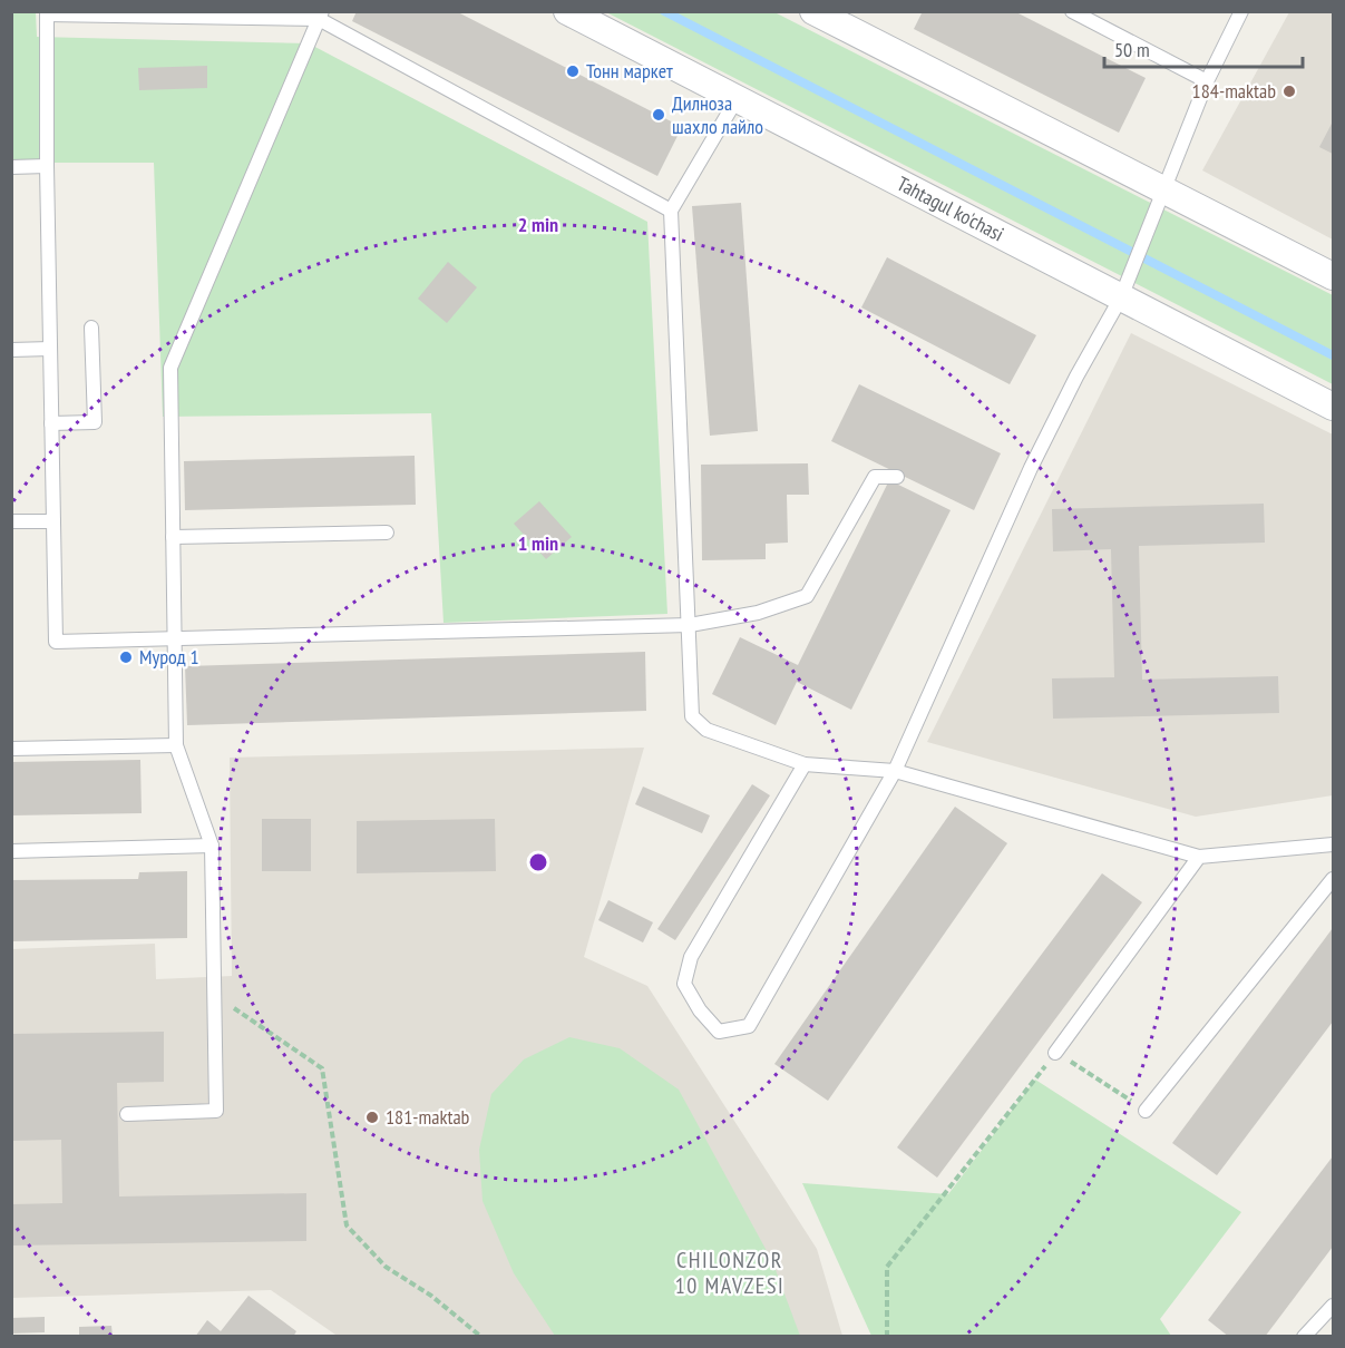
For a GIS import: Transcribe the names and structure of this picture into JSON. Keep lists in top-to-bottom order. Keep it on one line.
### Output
{"streets":{"street":["Tahtagul ko'chasi"]},"districts":["CHILONZOR 10 MAVZESI"],"places":["Тонн маркет","184-maktab","Дилноза шахло лайло","Мурод 1","181-maktab"],"scale_bar":"50 m","rings":["2 min","1 min"]}
